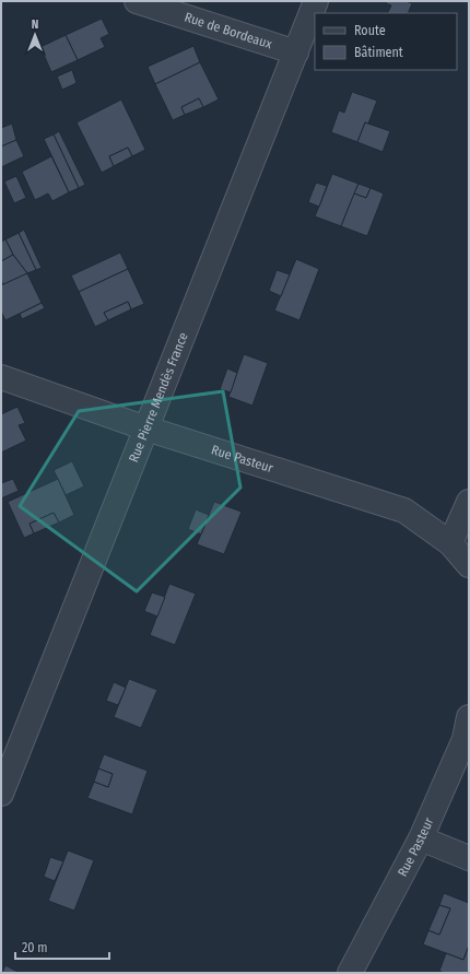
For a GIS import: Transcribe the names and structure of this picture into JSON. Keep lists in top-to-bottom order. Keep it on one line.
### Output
{"streets":{"street":["Rue de Bordeaux","Rue Pierre Mendès France","Rue Pasteur"]},"crossings":[["Rue de Bordeaux","Rue Pierre Mendès France"],["Rue Pierre Mendès France","Rue Pasteur"]],"legend":["Route","Bâtiment"],"scale_bar":"20 m","north":"top"}
